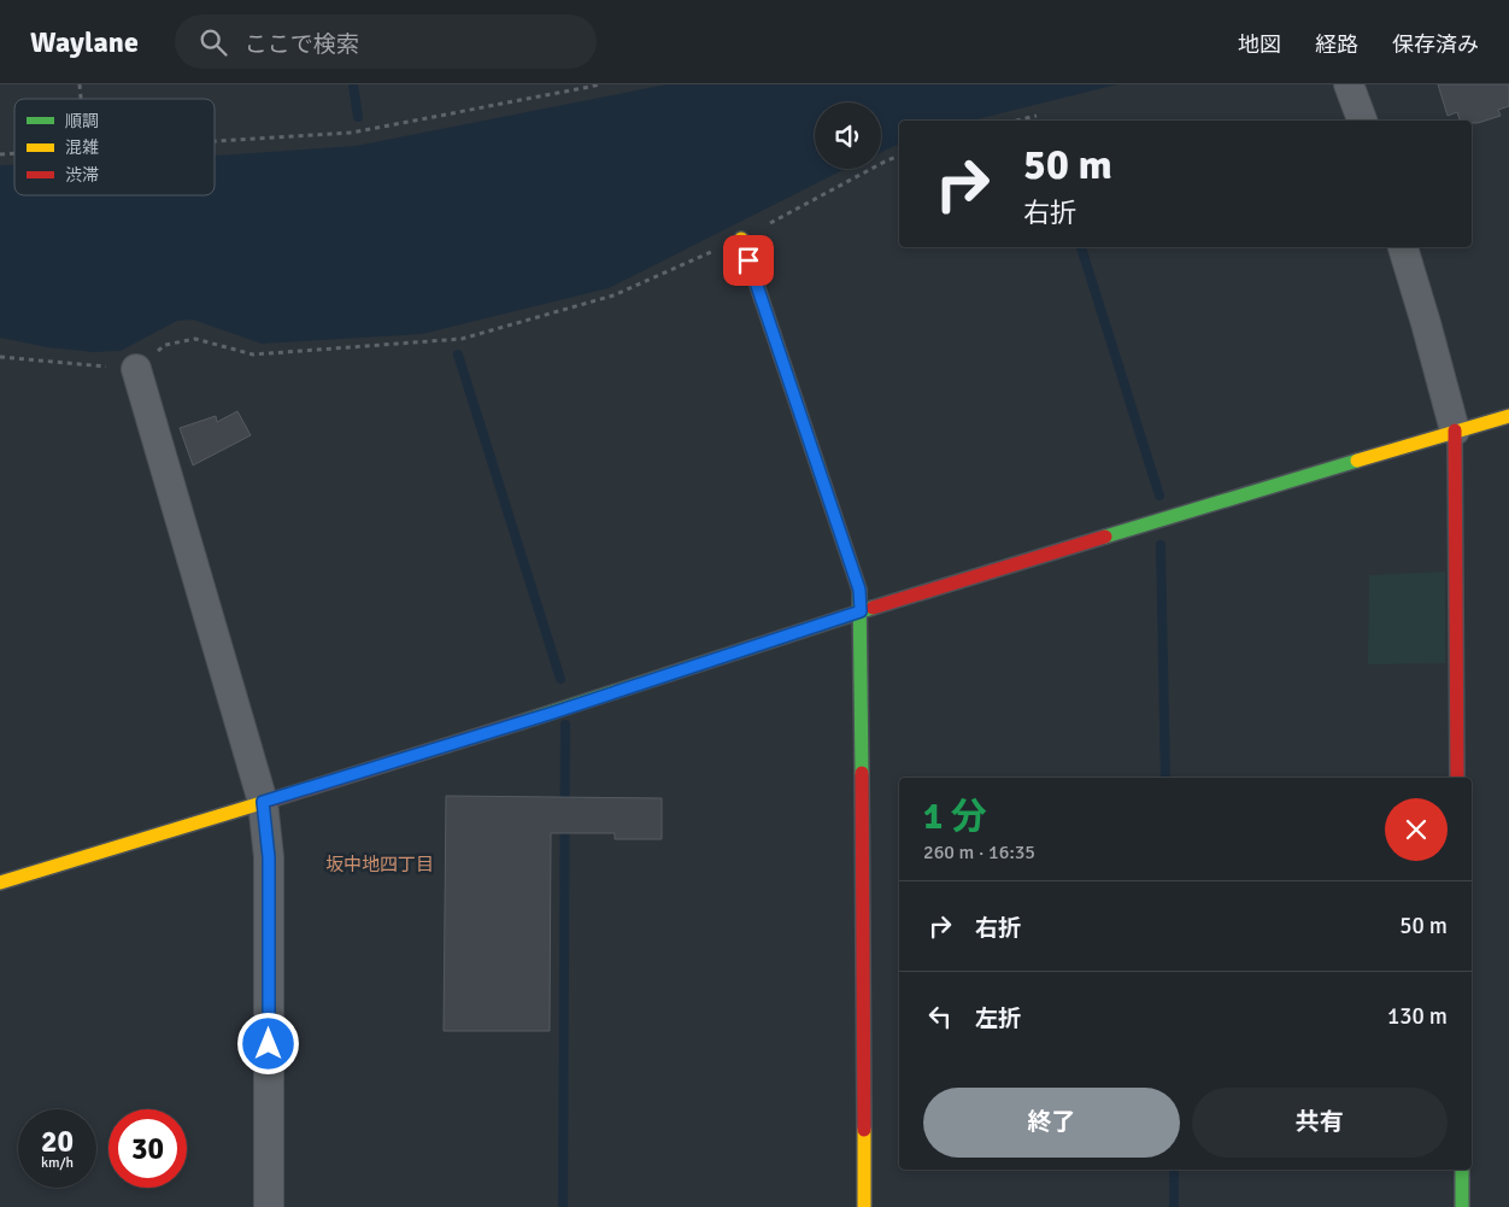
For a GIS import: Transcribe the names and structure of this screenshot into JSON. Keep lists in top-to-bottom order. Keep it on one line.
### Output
{"districts":["坂中地四丁目"],"legend":["順調","混雑","渋滞"],"page":{"header":"Waylane","search":"ここで検索","nav":["地図","経路","保存済み"],"turn":["50 m","右折"],"heading":["1 分","260 m · 16:35"],"list":[{"name":"右折","value":"50 m"},{"name":"左折","value":"130 m"}],"buttons":["終了","共有"],"speed":"20 km/h","limit":"30"}}
